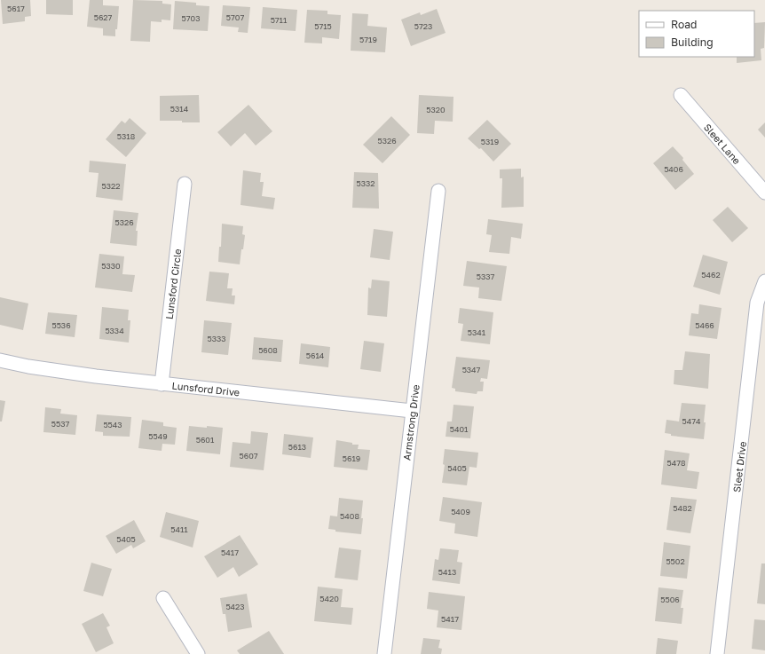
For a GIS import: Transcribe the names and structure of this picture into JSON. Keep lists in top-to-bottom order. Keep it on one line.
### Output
{"streets":{"street":["Sleet Lane","Lunsford Circle","Lunsford Drive","Armstrong Drive","Sleet Drive"]},"crossings":[["Lunsford Circle","Lunsford Drive"],["Lunsford Drive","Armstrong Drive"]],"house_numbers":["5617","5627","5707","5703","5711","5715","5723","5719","5314","5320","5318","5326","5319","5406","5332","5322","5326","5330","5462","5337","5536","5466","5334","5341","5333","5608","5614","5347","5474","5537","5543","5401","5549","5601","5613","5607","5619","5478","5405","5482","5409","5408","5411","5405","5417","5502","5413","5420","5506","5423","5417"],"legend":["Road","Building"]}
